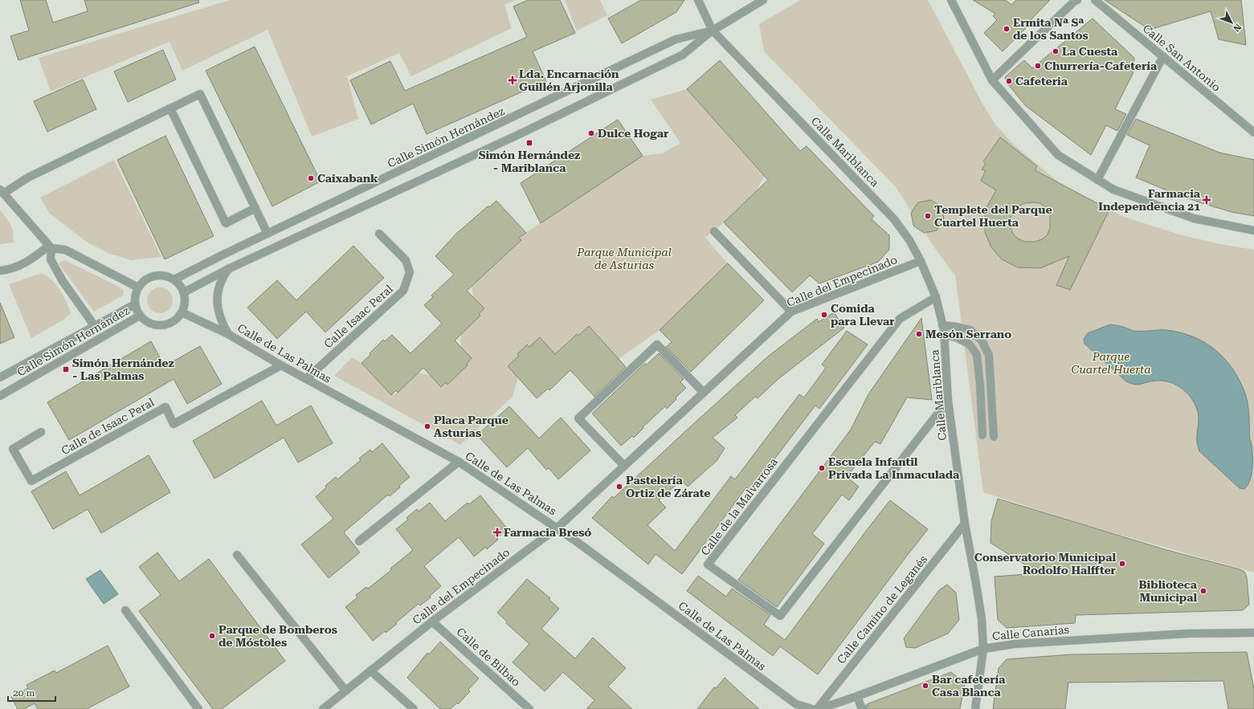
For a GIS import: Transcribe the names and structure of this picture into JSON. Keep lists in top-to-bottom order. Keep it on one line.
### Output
{"streets":{"street":["Calle San Antonio","Calle Simón Hernández","Calle Mariblanca","Calle del Empecinado","Calle Isaac Peral","Calle de Las Palmas","Calle de Isaac Peral","Calle de la Malvarrosa","Calle Camino de Leganés","Calle Canarias","Calle de Bilbao"]},"crossings":[["Calle Simón Hernández","Calle Mariblanca"],["Calle Simón Hernández","Calle de Las Palmas"],["Calle Mariblanca","Calle del Empecinado"],["Calle Mariblanca","Calle de la Malvarrosa"],["Calle Mariblanca","Calle Camino de Leganés"],["Calle Mariblanca","Calle Canarias"],["Calle del Empecinado","Calle de Las Palmas"],["Calle del Empecinado","Calle de Bilbao"],["Calle Isaac Peral","Calle de Las Palmas"],["Calle de Las Palmas","Calle de Isaac Peral"]],"parks":["Parque Municipal de Asturias","Parque Cuartel Huerta"],"places":{"other":["Ermita Nª Sª de los Santos","La Cuesta","Churrería-Cafetería","Cafeteria","Dulce Hogar","Caixabank","Templete del Parque Cuartel Huerta","Comida para Llevar","Mesón Serrano","Placa Parque Asturias","Escuela Infantil Privada La Inmaculada","Pastelería Ortiz de Zárate","Conservatorio Municipal Rodolfo Halffter","Biblioteca Municipal","Parque de Bomberos de Móstoles","Bar cafetería Casa Blanca"],"health":["Lda. Encarnación Guillén Arjonilla","Farmacia Independencia 21","Farmacia Bresó"],"transit":["Simón Hernández - Mariblanca","Simón Hernández - Las Palmas"]},"scale_bar":"20 m","north":"bottom right"}
